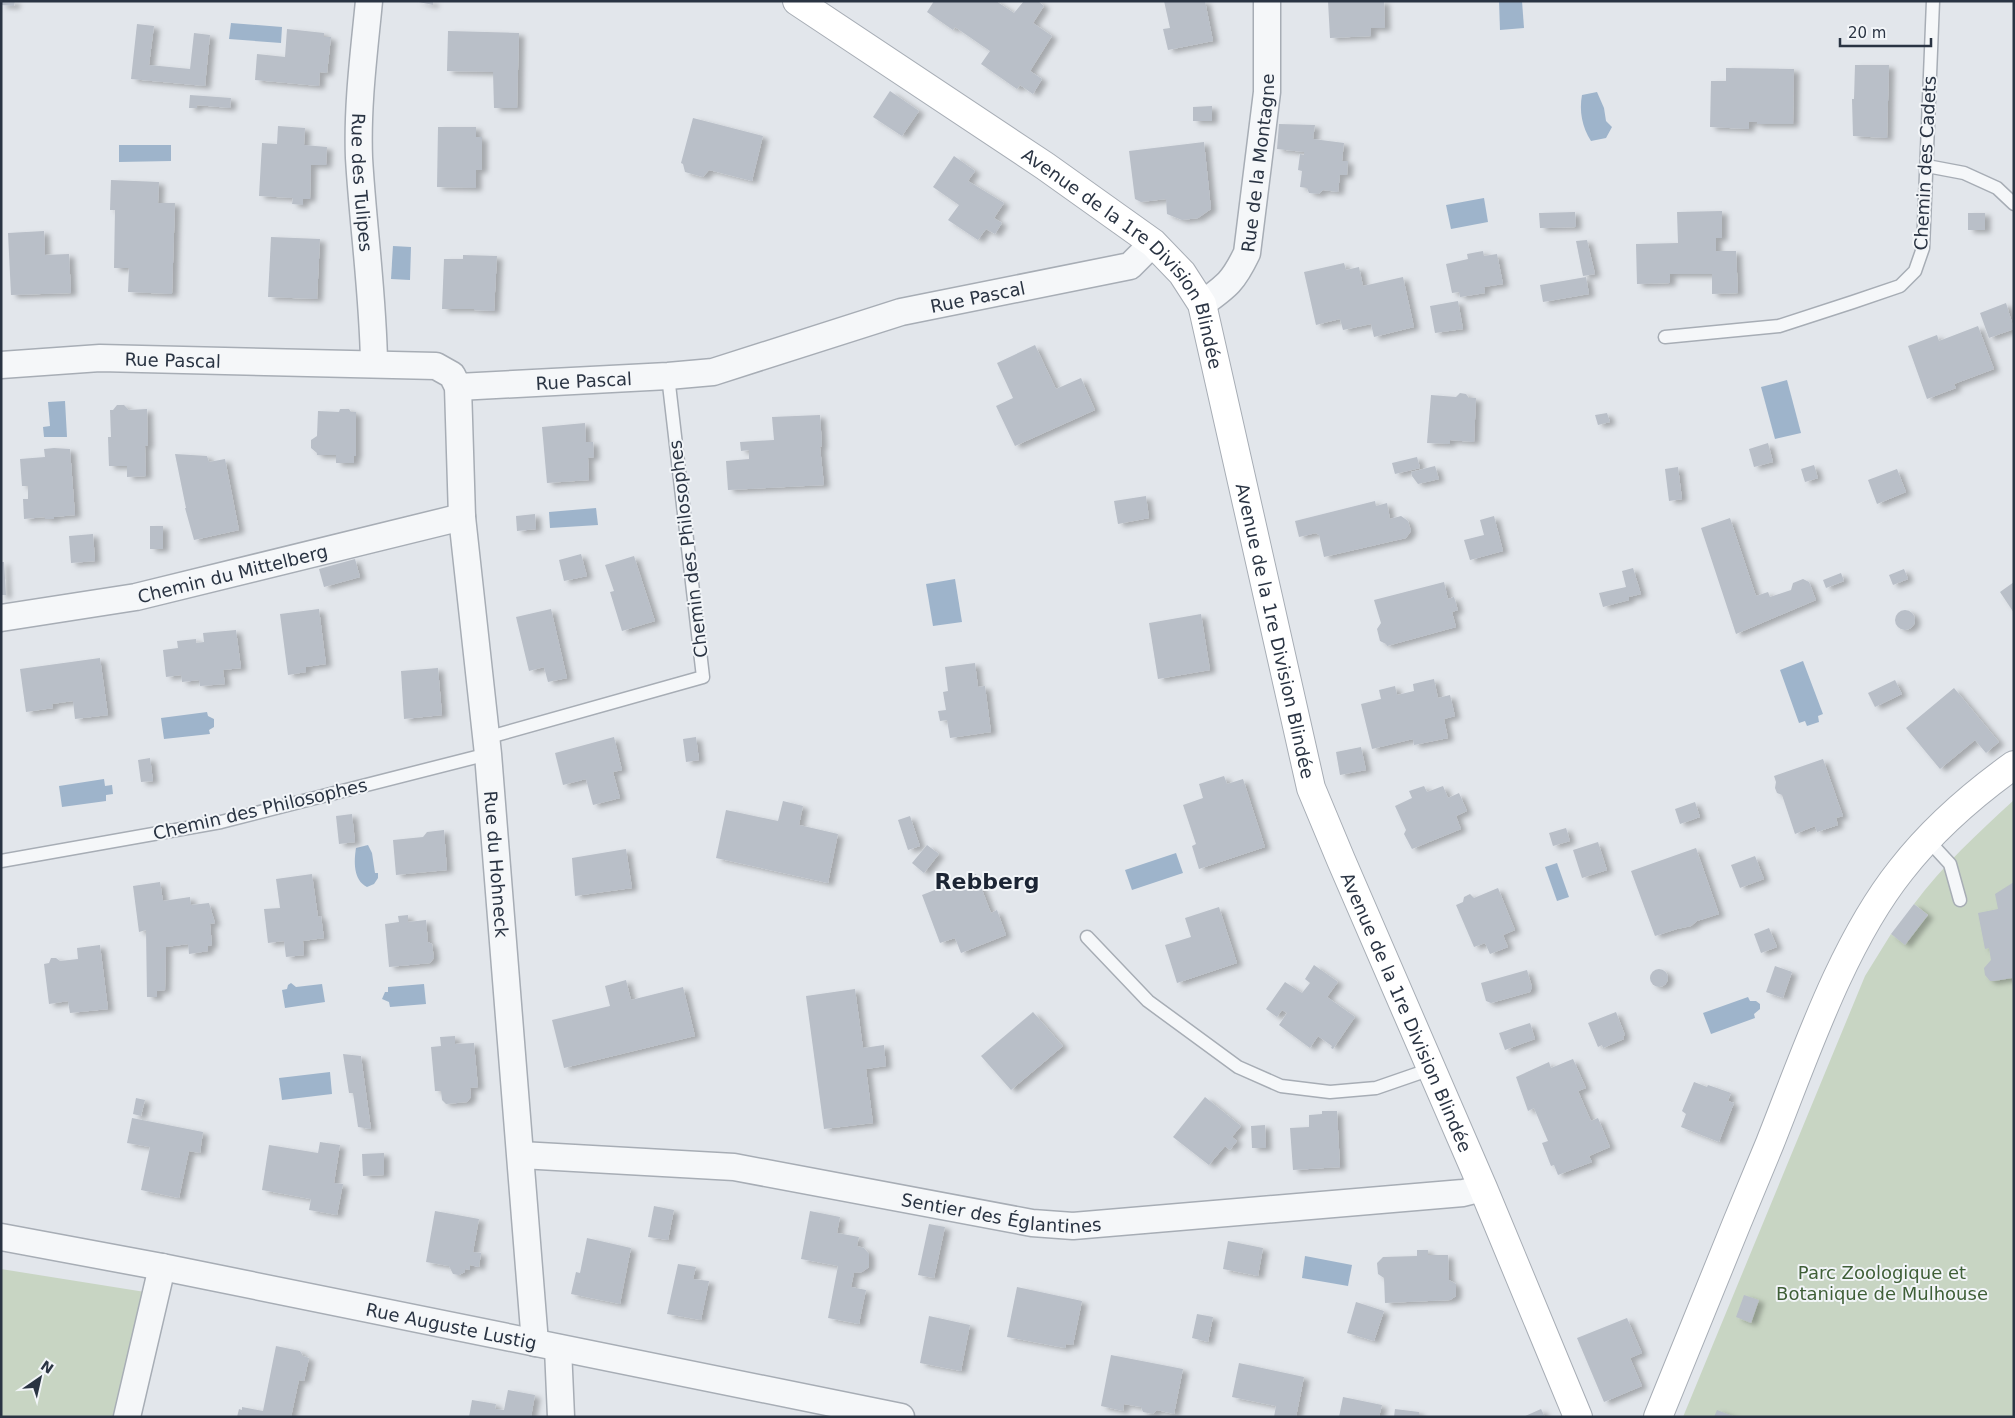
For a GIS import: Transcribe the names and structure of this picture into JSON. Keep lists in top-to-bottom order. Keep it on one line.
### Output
{"streets":{"main road":["Avenue de la 1re Division Blindée"],"street":["Rue de la Montagne","Rue des Tulipes","Rue Pascal","Chemin du Mittelberg","Rue du Hohneck","Sentier des Églantines","Rue Auguste Lustig"],"lane":["Chemin des Cadets","Chemin des Philosophes"]},"crossings":[["Rue de la Montagne","Avenue de la 1re Division Blindée"],["Rue des Tulipes","Rue Pascal"],["Avenue de la 1re Division Blindée","Rue Pascal"],["Avenue de la 1re Division Blindée","Sentier des Églantines"],["Rue Pascal","Chemin des Philosophes"],["Rue Pascal","Rue du Hohneck"],["Chemin des Philosophes","Rue du Hohneck"],["Chemin du Mittelberg","Rue du Hohneck"],["Rue du Hohneck","Sentier des Églantines"],["Rue du Hohneck","Rue Auguste Lustig"]],"districts":["Rebberg"],"parks":["Parc Zoologique et Botanique de Mulhouse"],"scale_bar":"20 m","north":"top right"}
